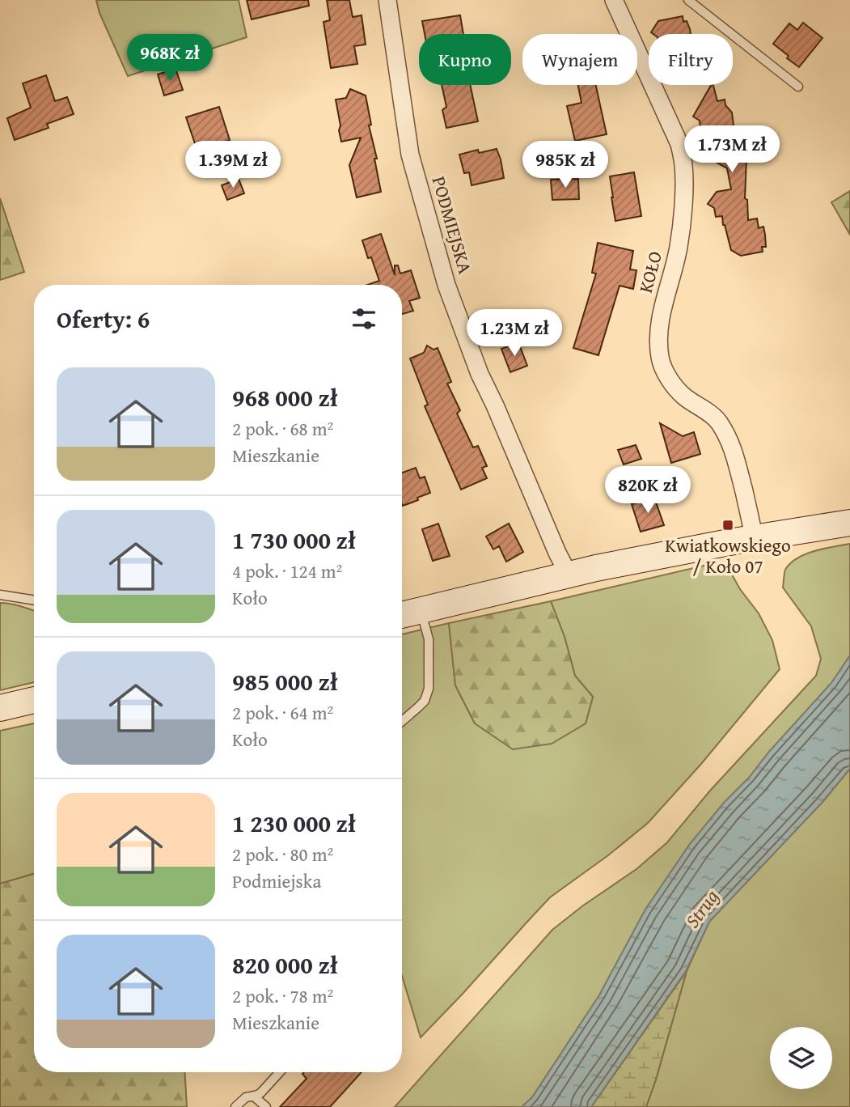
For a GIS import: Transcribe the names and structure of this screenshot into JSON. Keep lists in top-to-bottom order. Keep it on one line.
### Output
{"streets":{"street":["PODMIEJSKA","KOŁO"]},"water":["Strug"],"places":{"transit":["Kwiatkowskiego / Koło 07"]},"page":{"price":["968K zł","1.73M zł","1.39M zł","985K zł","1.23M zł","820K zł"],"chip":["Kupno","Wynajem","Filtry"],"heading":"Oferty: 6","list":[{"name":"968 000 zł","note":"2 pok. · 68 m² · Mieszkanie"},{"name":"1 730 000 zł","note":"4 pok. · 124 m² · Koło"},{"name":"985 000 zł","note":"2 pok. · 64 m² · Koło"},{"name":"1 230 000 zł","note":"2 pok. · 80 m² · Podmiejska"},{"name":"820 000 zł","note":"2 pok. · 78 m² · Mieszkanie"}]}}
